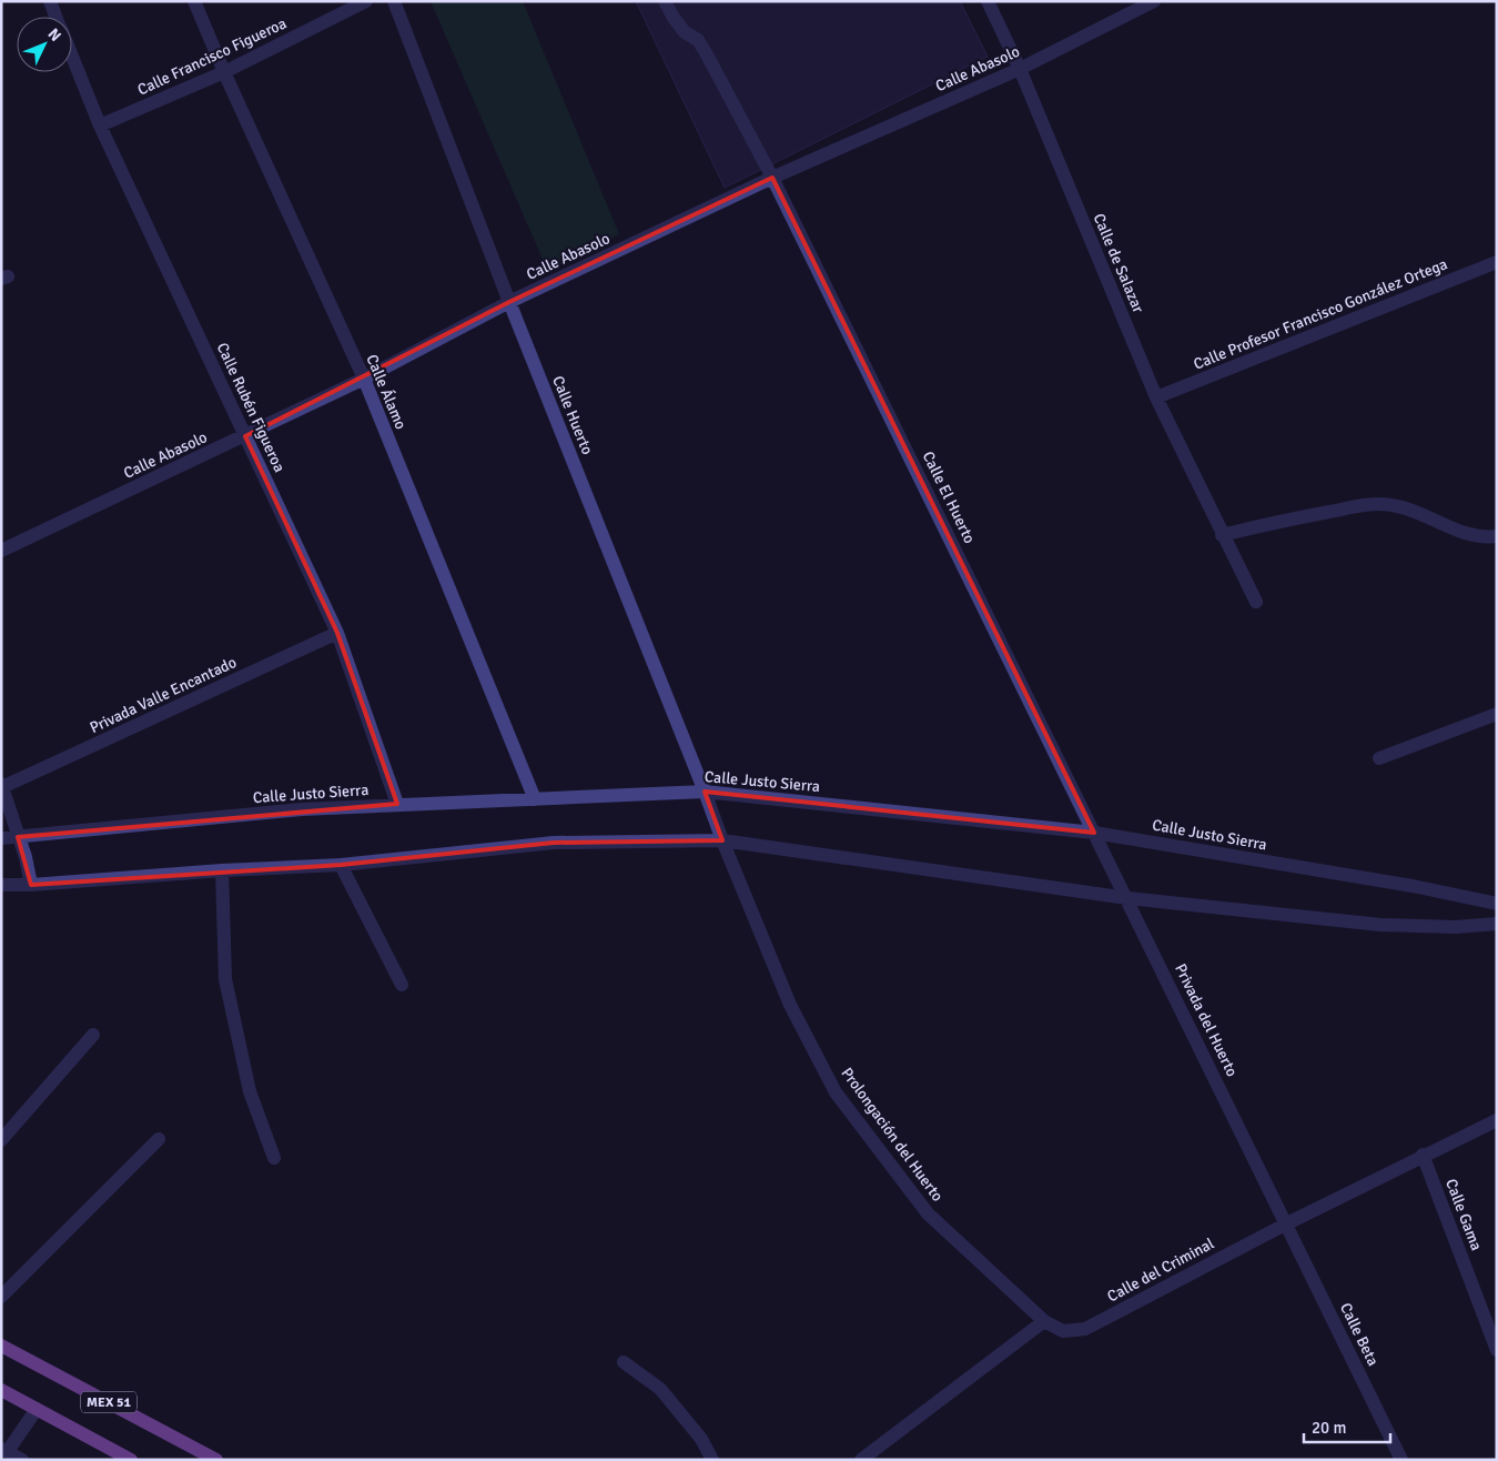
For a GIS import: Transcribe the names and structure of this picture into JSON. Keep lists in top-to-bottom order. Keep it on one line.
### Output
{"streets":{"main road":["MEX 51"],"street":["Calle Francisco Figueroa","Calle Abasolo","Calle de Salazar","Calle Profesor Francisco González Ortega","Calle Álamo","Calle Rubén Figueroa","Calle Huerto","Calle El Huerto","Privada Valle Encantado","Calle Justo Sierra","Privada del Huerto","Prolongación del Huerto","Calle Gama","Calle del Criminal","Calle Beta"]},"crossings":[["Calle Francisco Figueroa","Calle Álamo"],["Calle Francisco Figueroa","Calle Rubén Figueroa"],["Calle Abasolo","Calle de Salazar"],["Calle Abasolo","Calle Álamo"],["Calle Abasolo","Calle Rubén Figueroa"],["Calle Abasolo","Calle Huerto"],["Calle Abasolo","Calle El Huerto"],["Calle de Salazar","Calle Profesor Francisco González Ortega"],["Calle Álamo","Calle Justo Sierra"],["Calle Rubén Figueroa","Privada Valle Encantado"],["Calle Rubén Figueroa","Calle Justo Sierra"],["Calle Huerto","Calle Justo Sierra"],["Calle Huerto","Prolongación del Huerto"],["Calle El Huerto","Calle Justo Sierra"],["Calle El Huerto","Privada del Huerto"],["Calle Justo Sierra","Privada del Huerto"],["Privada del Huerto","Calle del Criminal"],["Privada del Huerto","Calle Beta"],["Prolongación del Huerto","Calle del Criminal"],["Calle Gama","Calle del Criminal"],["Calle del Criminal","Calle Beta"]],"scale_bar":"20 m","north":"top right"}
